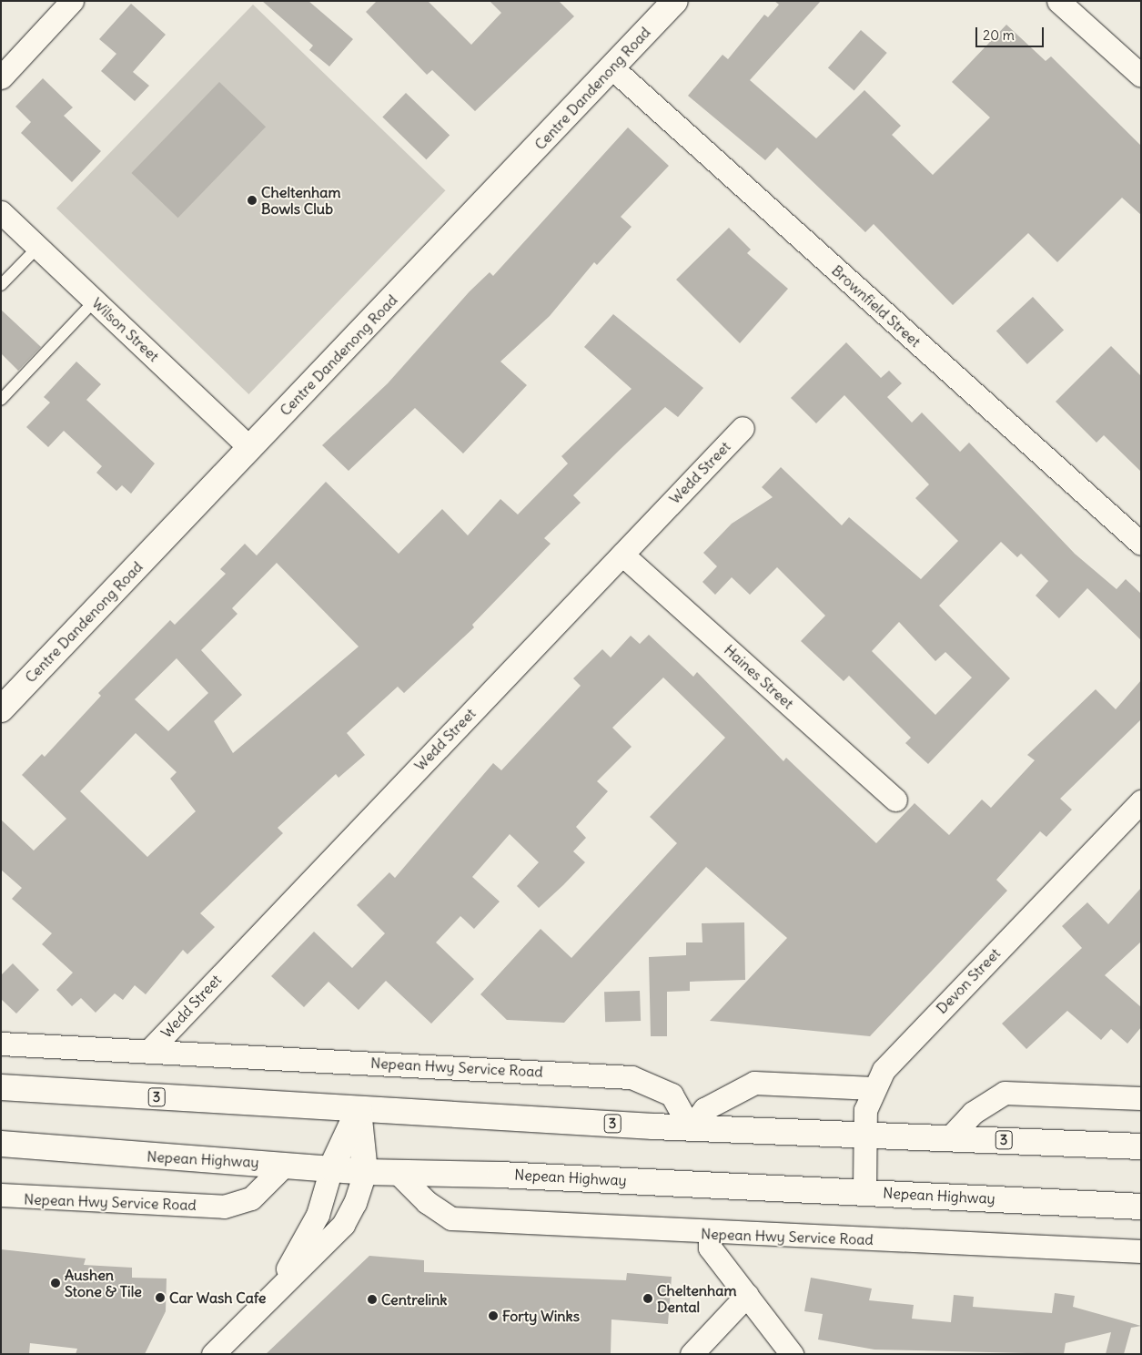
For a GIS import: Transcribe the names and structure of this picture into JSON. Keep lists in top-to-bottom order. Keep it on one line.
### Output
{"streets":{"main road":["Centre Dandenong Road","3","Nepean Highway"],"street":["Brownfield Street","Wilson Street","Wedd Street","Haines Street","Devon Street","Nepean Hwy Service Road"]},"crossings":[["Centre Dandenong Road","Brownfield Street"],["Centre Dandenong Road","Wilson Street"],["Wedd Street","Haines Street"],["Wedd Street","Nepean Hwy Service Road"],["Devon Street","3"],["Devon Street","Nepean Highway"],["Nepean Hwy Service Road","3"],["Nepean Hwy Service Road","Nepean Highway"]],"places":["Cheltenham Bowls Club","Aushen Stone & Tile","Car Wash Cafe","Cheltenham Dental","Centrelink","Forty Winks"],"scale_bar":"20 m"}
